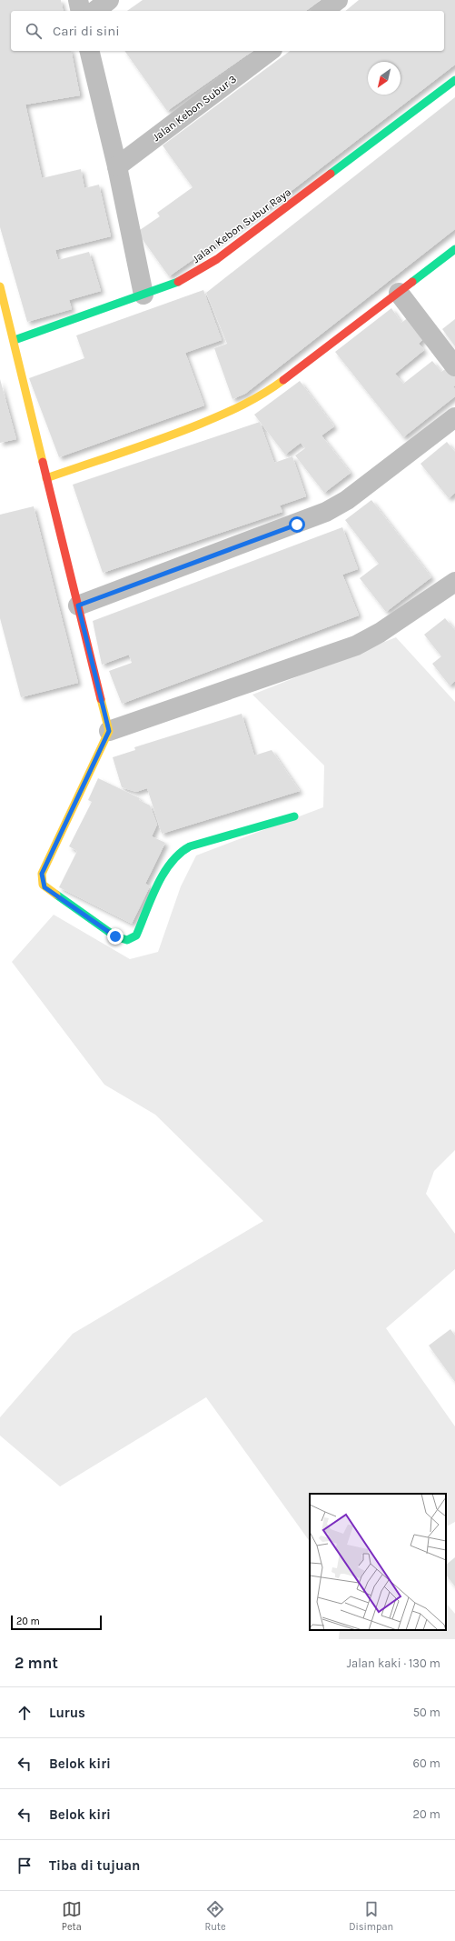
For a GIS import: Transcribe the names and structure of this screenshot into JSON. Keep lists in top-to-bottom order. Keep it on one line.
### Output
{"streets":{"street":["Jalan Kebon Subur 3","Jalan Kebon Subur Raya"]},"scale_bar":"20 m","north":"bottom left","page":{"search":"Cari di sini","scale":"20 m","heading":["2 mnt","Jalan kaki · 130 m"],"list":[["Lurus","50 m"],["Belok kiri","60 m"],["Belok kiri","20 m"],"Tiba di tujuan"],"nav":["Peta","Rute","Disimpan"]}}
